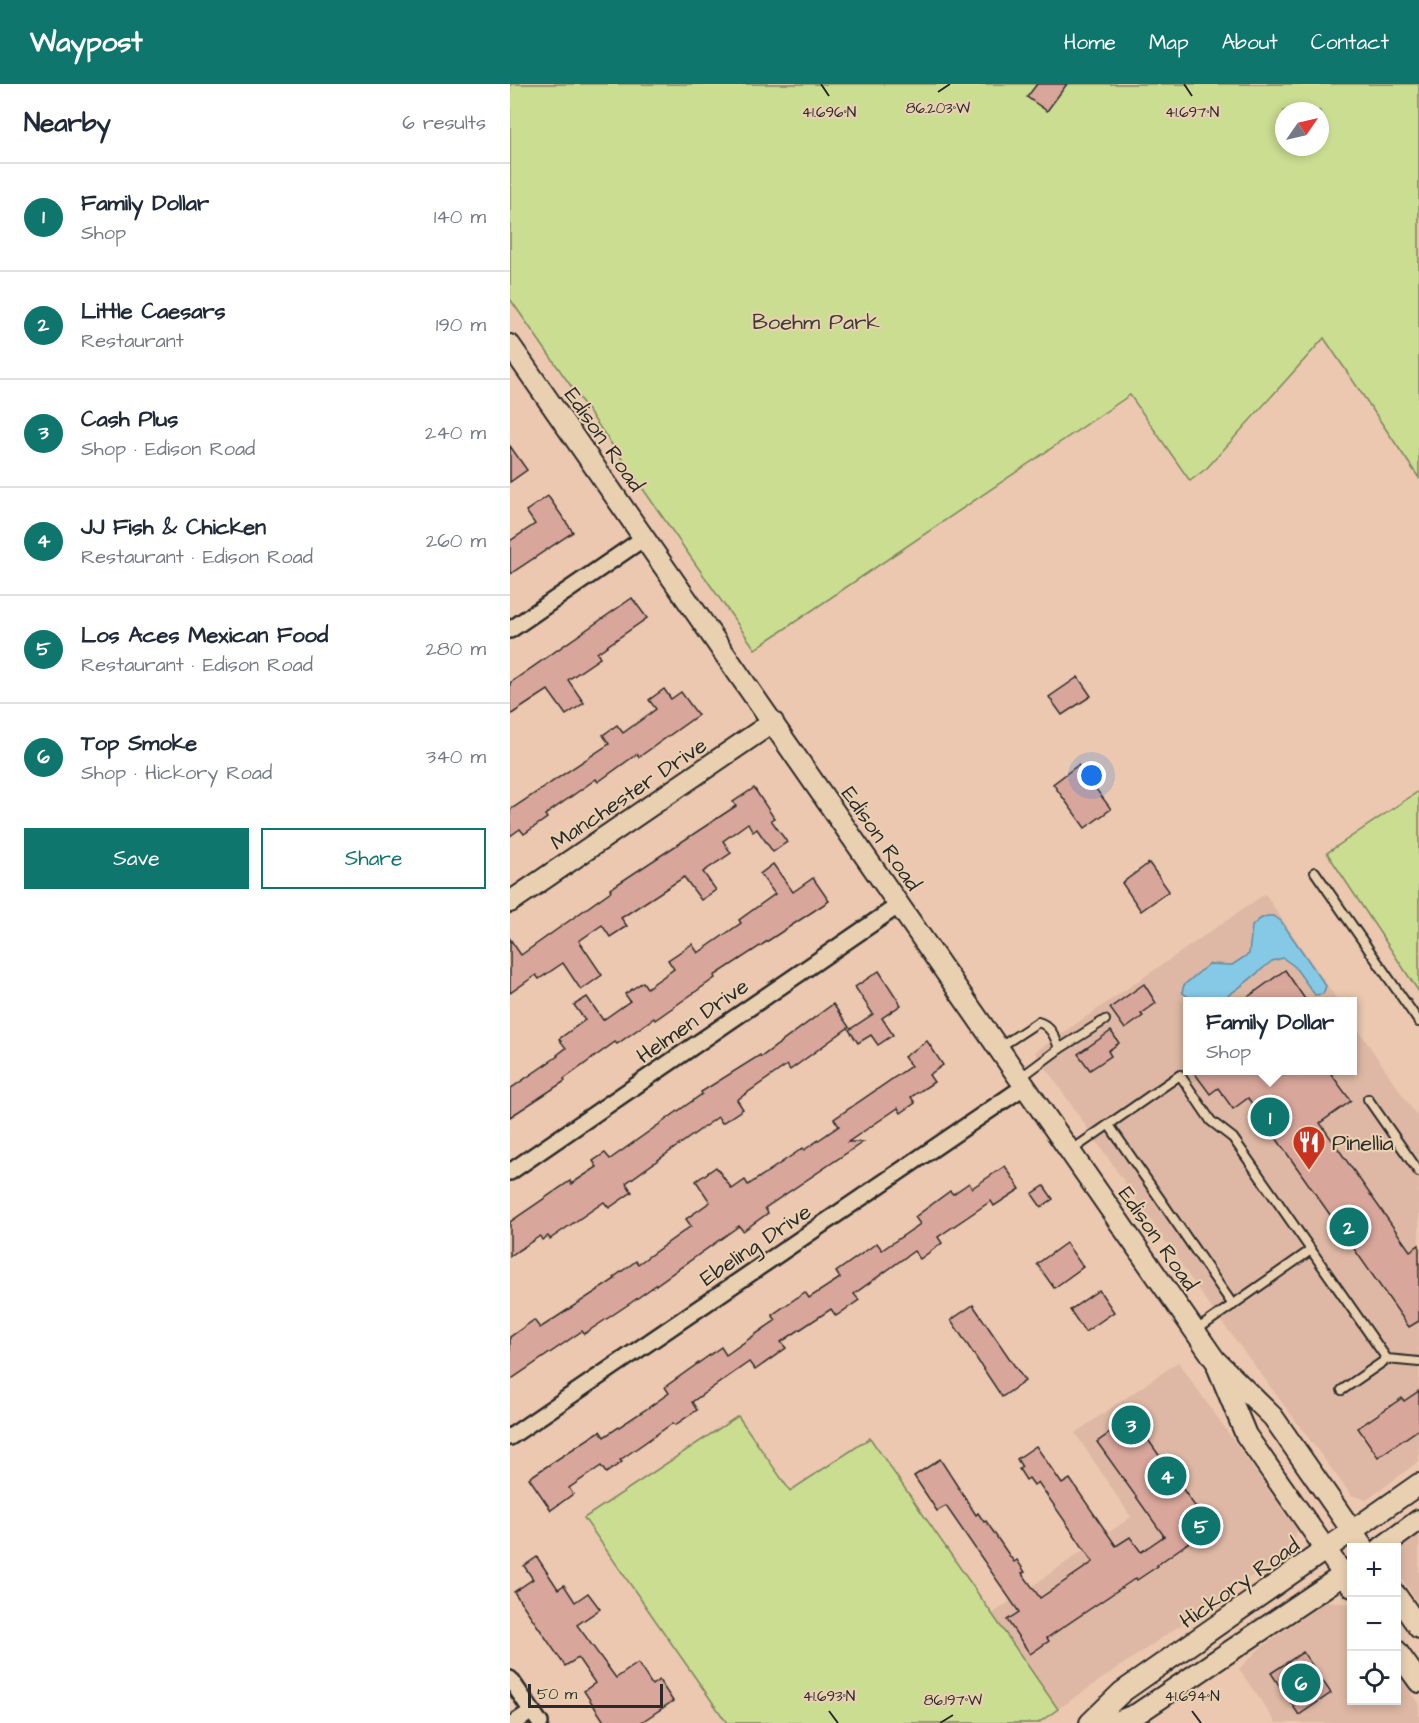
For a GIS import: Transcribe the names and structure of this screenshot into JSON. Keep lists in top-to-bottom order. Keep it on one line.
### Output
{"streets":{"main road":["Edison Road","Manchester Drive","Hickory Road"],"street":["Helmen Drive","Ebeling Drive"]},"crossings":[["Edison Road","Manchester Drive"],["Edison Road","Helmen Drive"],["Edison Road","Ebeling Drive"],["Edison Road","Hickory Road"]],"parks":["Boehm Park"],"places":{"restaurant":["Pinellia"]},"scale_bar":"50 m","north":"top right","page":{"header":"Waypost","nav":["Home","Map","About","Contact"],"heading":["Nearby","6 results"],"list":[{"mark":"1","name":"Family Dollar","note":"Shop","value":"140 m"},{"mark":"2","name":"Little Caesars","note":"Restaurant","value":"190 m"},{"mark":"3","name":"Cash Plus","note":"Shop · Edison Road","value":"240 m"},{"mark":"4","name":"JJ Fish & Chicken","note":"Restaurant · Edison Road","value":"260 m"},{"mark":"5","name":"Los Aces Mexican Food","note":"Restaurant · Edison Road","value":"280 m"},{"mark":"6","name":"Top Smoke","note":"Shop · Hickory Road","value":"340 m"}],"buttons":["Save","Share"],"popup":["Family Dollar","Shop"],"pins":["1","2","3","4","5","6"],"map_buttons":["+","−"],"scale":"50 m"},"coordinates":["86.203°W","41.696°N","41.697°N","41.693°N","41.694°N","86.197°W"]}
